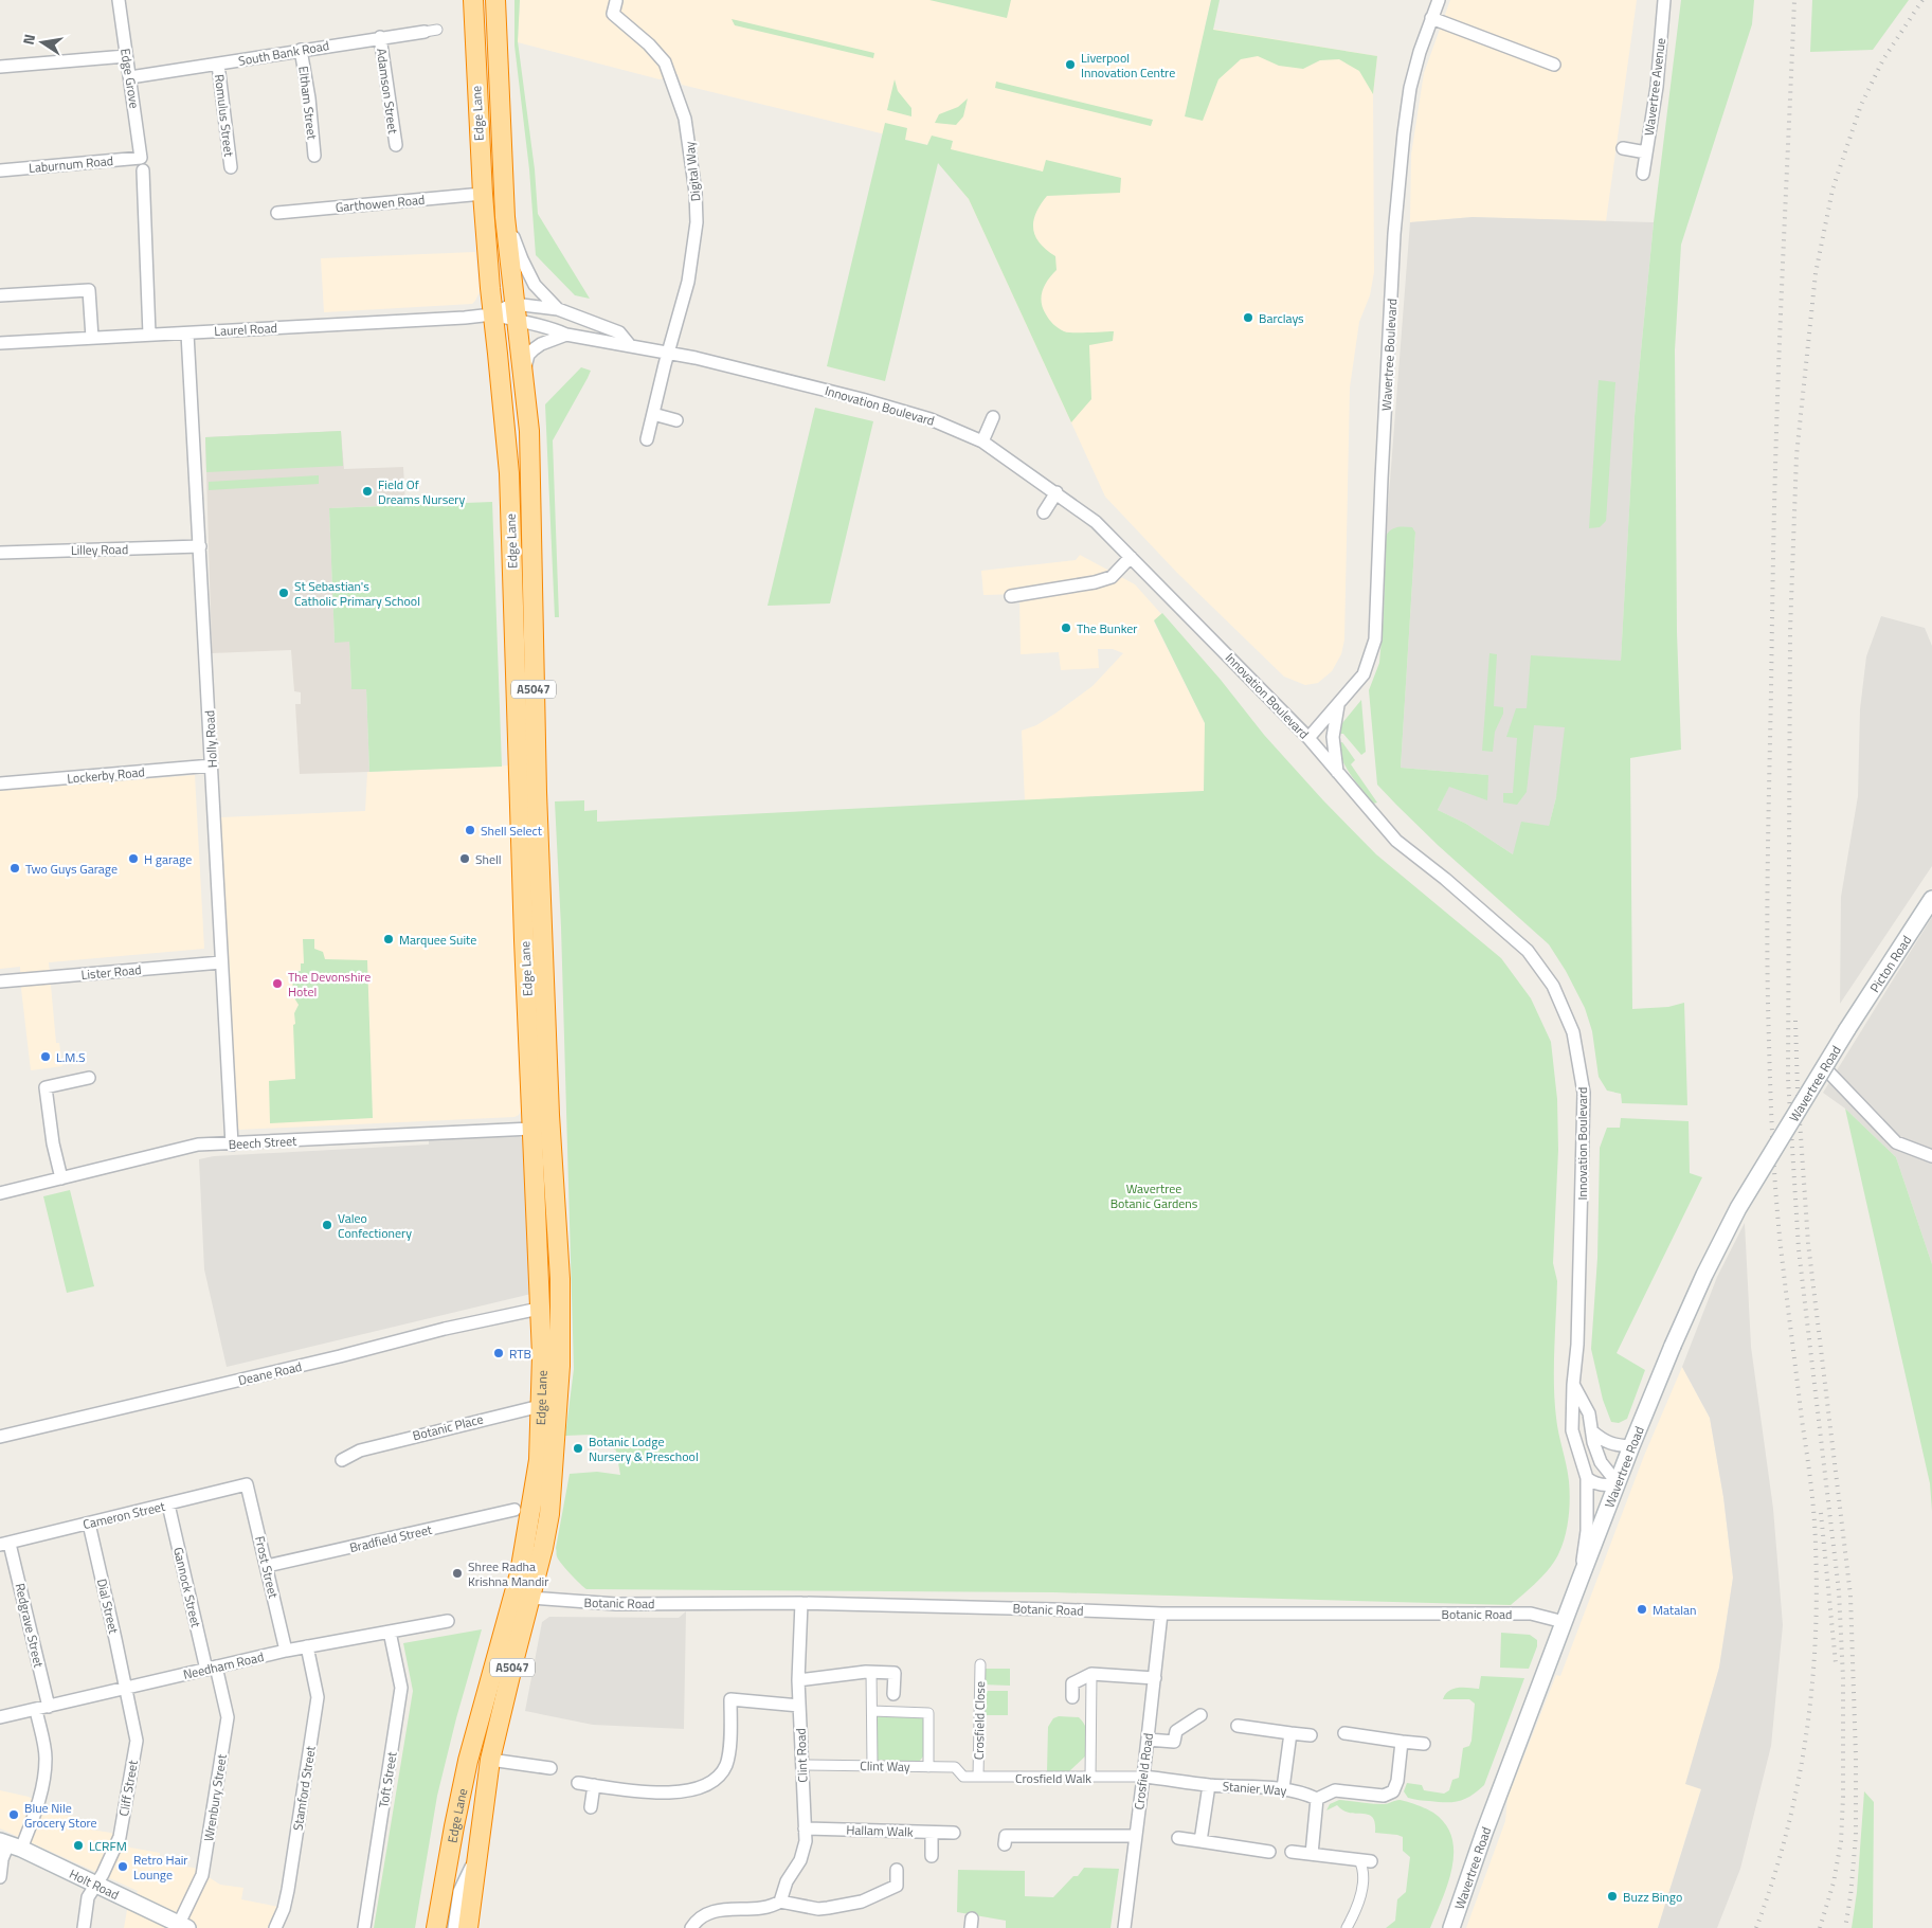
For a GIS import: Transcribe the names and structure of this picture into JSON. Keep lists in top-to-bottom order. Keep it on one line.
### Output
{"streets":{"highway":["Edge Lane","A5047"],"main road":["Picton Road","Wavertree Road","Holt Road"],"street":["South Bank Road","Edge Grove","Wavertree Avenue","Adamson Street","Eltham Street","Romulus Street","Laburnum Road","Digital Way","Garthowen Road","Laurel Road","Wavertree Boulevard","Innovation Boulevard","Lilley Road","Holly Road","Lockerby Road","Lister Road","Beech Street","Deane Road","Botanic Place","Cameron Street","Bradfield Street","Frost Street","Gannock Street","Botanic Road","Dial Street","Redgrave Street","Needham Road","Crosfield Close","Clint Road","Clint Way","Crosfield Road","Crosfield Walk","Toft Street","Cliff Street","Stamford Street","Stanier Way","Wrenbury Street","Hallam Walk"]},"crossings":[["South Bank Road","Edge Grove"],["South Bank Road","Adamson Street"],["South Bank Road","Eltham Street"],["South Bank Road","Romulus Street"],["Edge Grove","Laburnum Road"],["Edge Lane","Garthowen Road"],["Edge Lane","Laurel Road"],["Edge Lane","Innovation Boulevard"],["Edge Lane","Beech Street"],["Edge Lane","Deane Road"],["Edge Lane","Botanic Place"],["Edge Lane","Bradfield Street"],["Edge Lane","Botanic Road"],["Digital Way","Innovation Boulevard"],["Laurel Road","Holly Road"],["Wavertree Boulevard","Innovation Boulevard"],["Innovation Boulevard","Wavertree Road"],["Lilley Road","Holly Road"],["Holly Road","Lockerby Road"],["Holly Road","Lister Road"],["Holly Road","Beech Street"],["Picton Road","Wavertree Road"],["Wavertree Road","Botanic Road"],["Cameron Street","Frost Street"],["Cameron Street","Gannock Street"],["Cameron Street","Dial Street"],["Cameron Street","Redgrave Street"],["Bradfield Street","Frost Street"],["Frost Street","Needham Road"],["Gannock Street","Needham Road"],["Gannock Street","Wrenbury Street"],["Botanic Road","Clint Road"],["Botanic Road","Crosfield Road"],["Dial Street","Needham Road"],["Dial Street","Cliff Street"],["Redgrave Street","Needham Road"],["Needham Road","Toft Street"],["Needham Road","Cliff Street"],["Needham Road","Stamford Street"],["Needham Road","Wrenbury Street"],["Crosfield Close","Crosfield Walk"],["Clint Road","Clint Way"],["Clint Road","Hallam Walk"],["Clint Way","Crosfield Walk"],["Crosfield Road","Crosfield Walk"],["Crosfield Road","Stanier Way"],["Crosfield Walk","Stanier Way"],["Cliff Street","Holt Road"],["Wrenbury Street","Holt Road"]],"parks":["Wavertree Botanic Gardens"],"places":["Liverpool Innovation Centre","Barclays","Field Of Dreams Nursery","St Sebastian's Catholic Primary School","The Bunker","Shell Select","H garage","Shell","Two Guys Garage","Marquee Suite","The Devonshire Hotel","L.M.S","Valeo Confectionery","RTB","Botanic Lodge Nursery & Preschool","Shree Radha Krishna Mandir","Matalan","Blue Nile Grocery Store","LCRFM","Retro Hair Lounge","Buzz Bingo"],"north":"left"}
